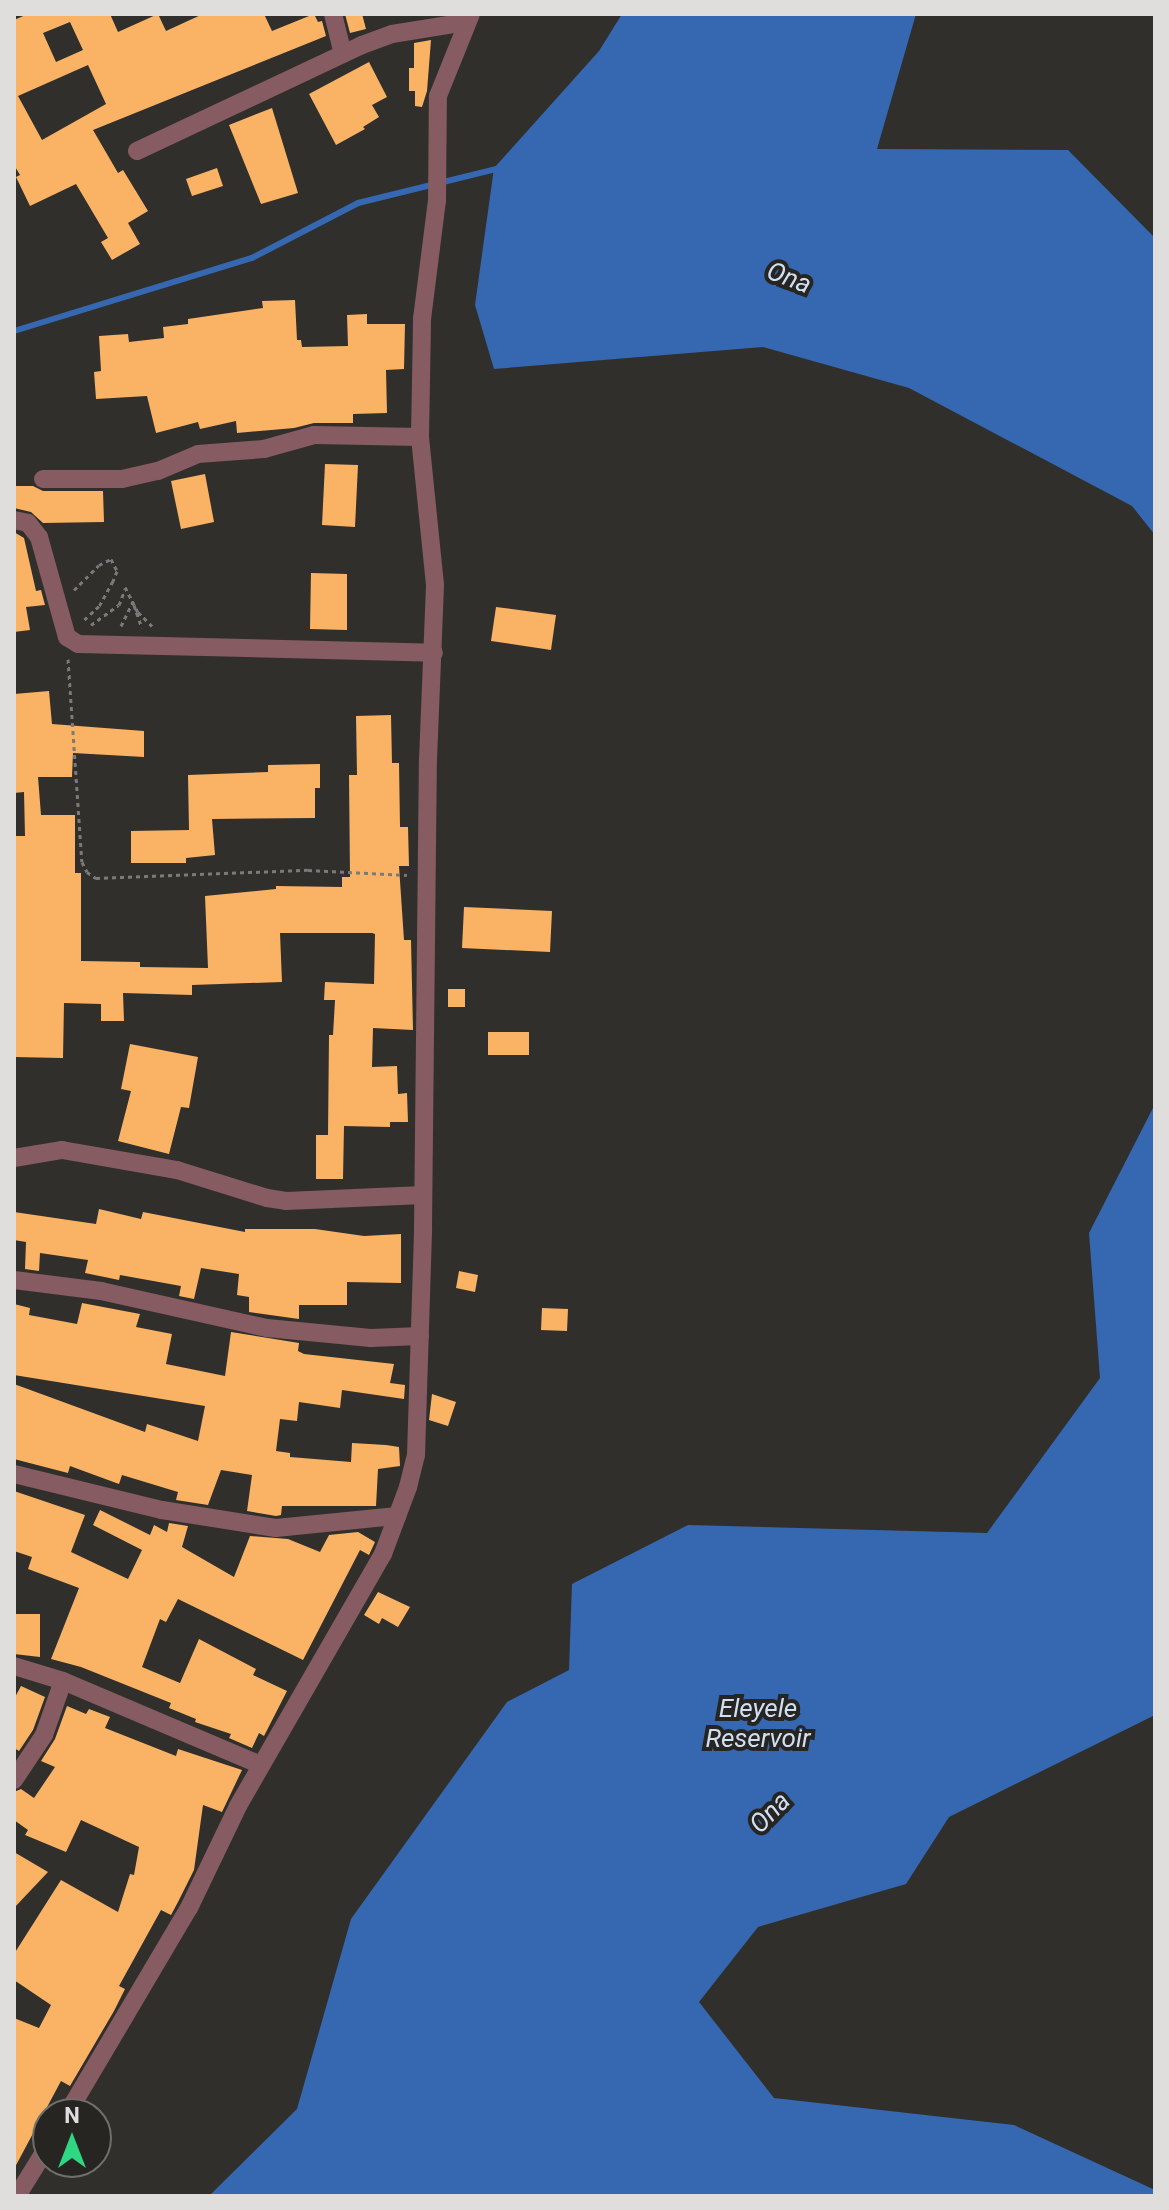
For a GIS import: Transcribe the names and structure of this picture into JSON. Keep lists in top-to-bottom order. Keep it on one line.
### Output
{"water":["Ona","Eleyele Reservoir"],"north":"top"}
